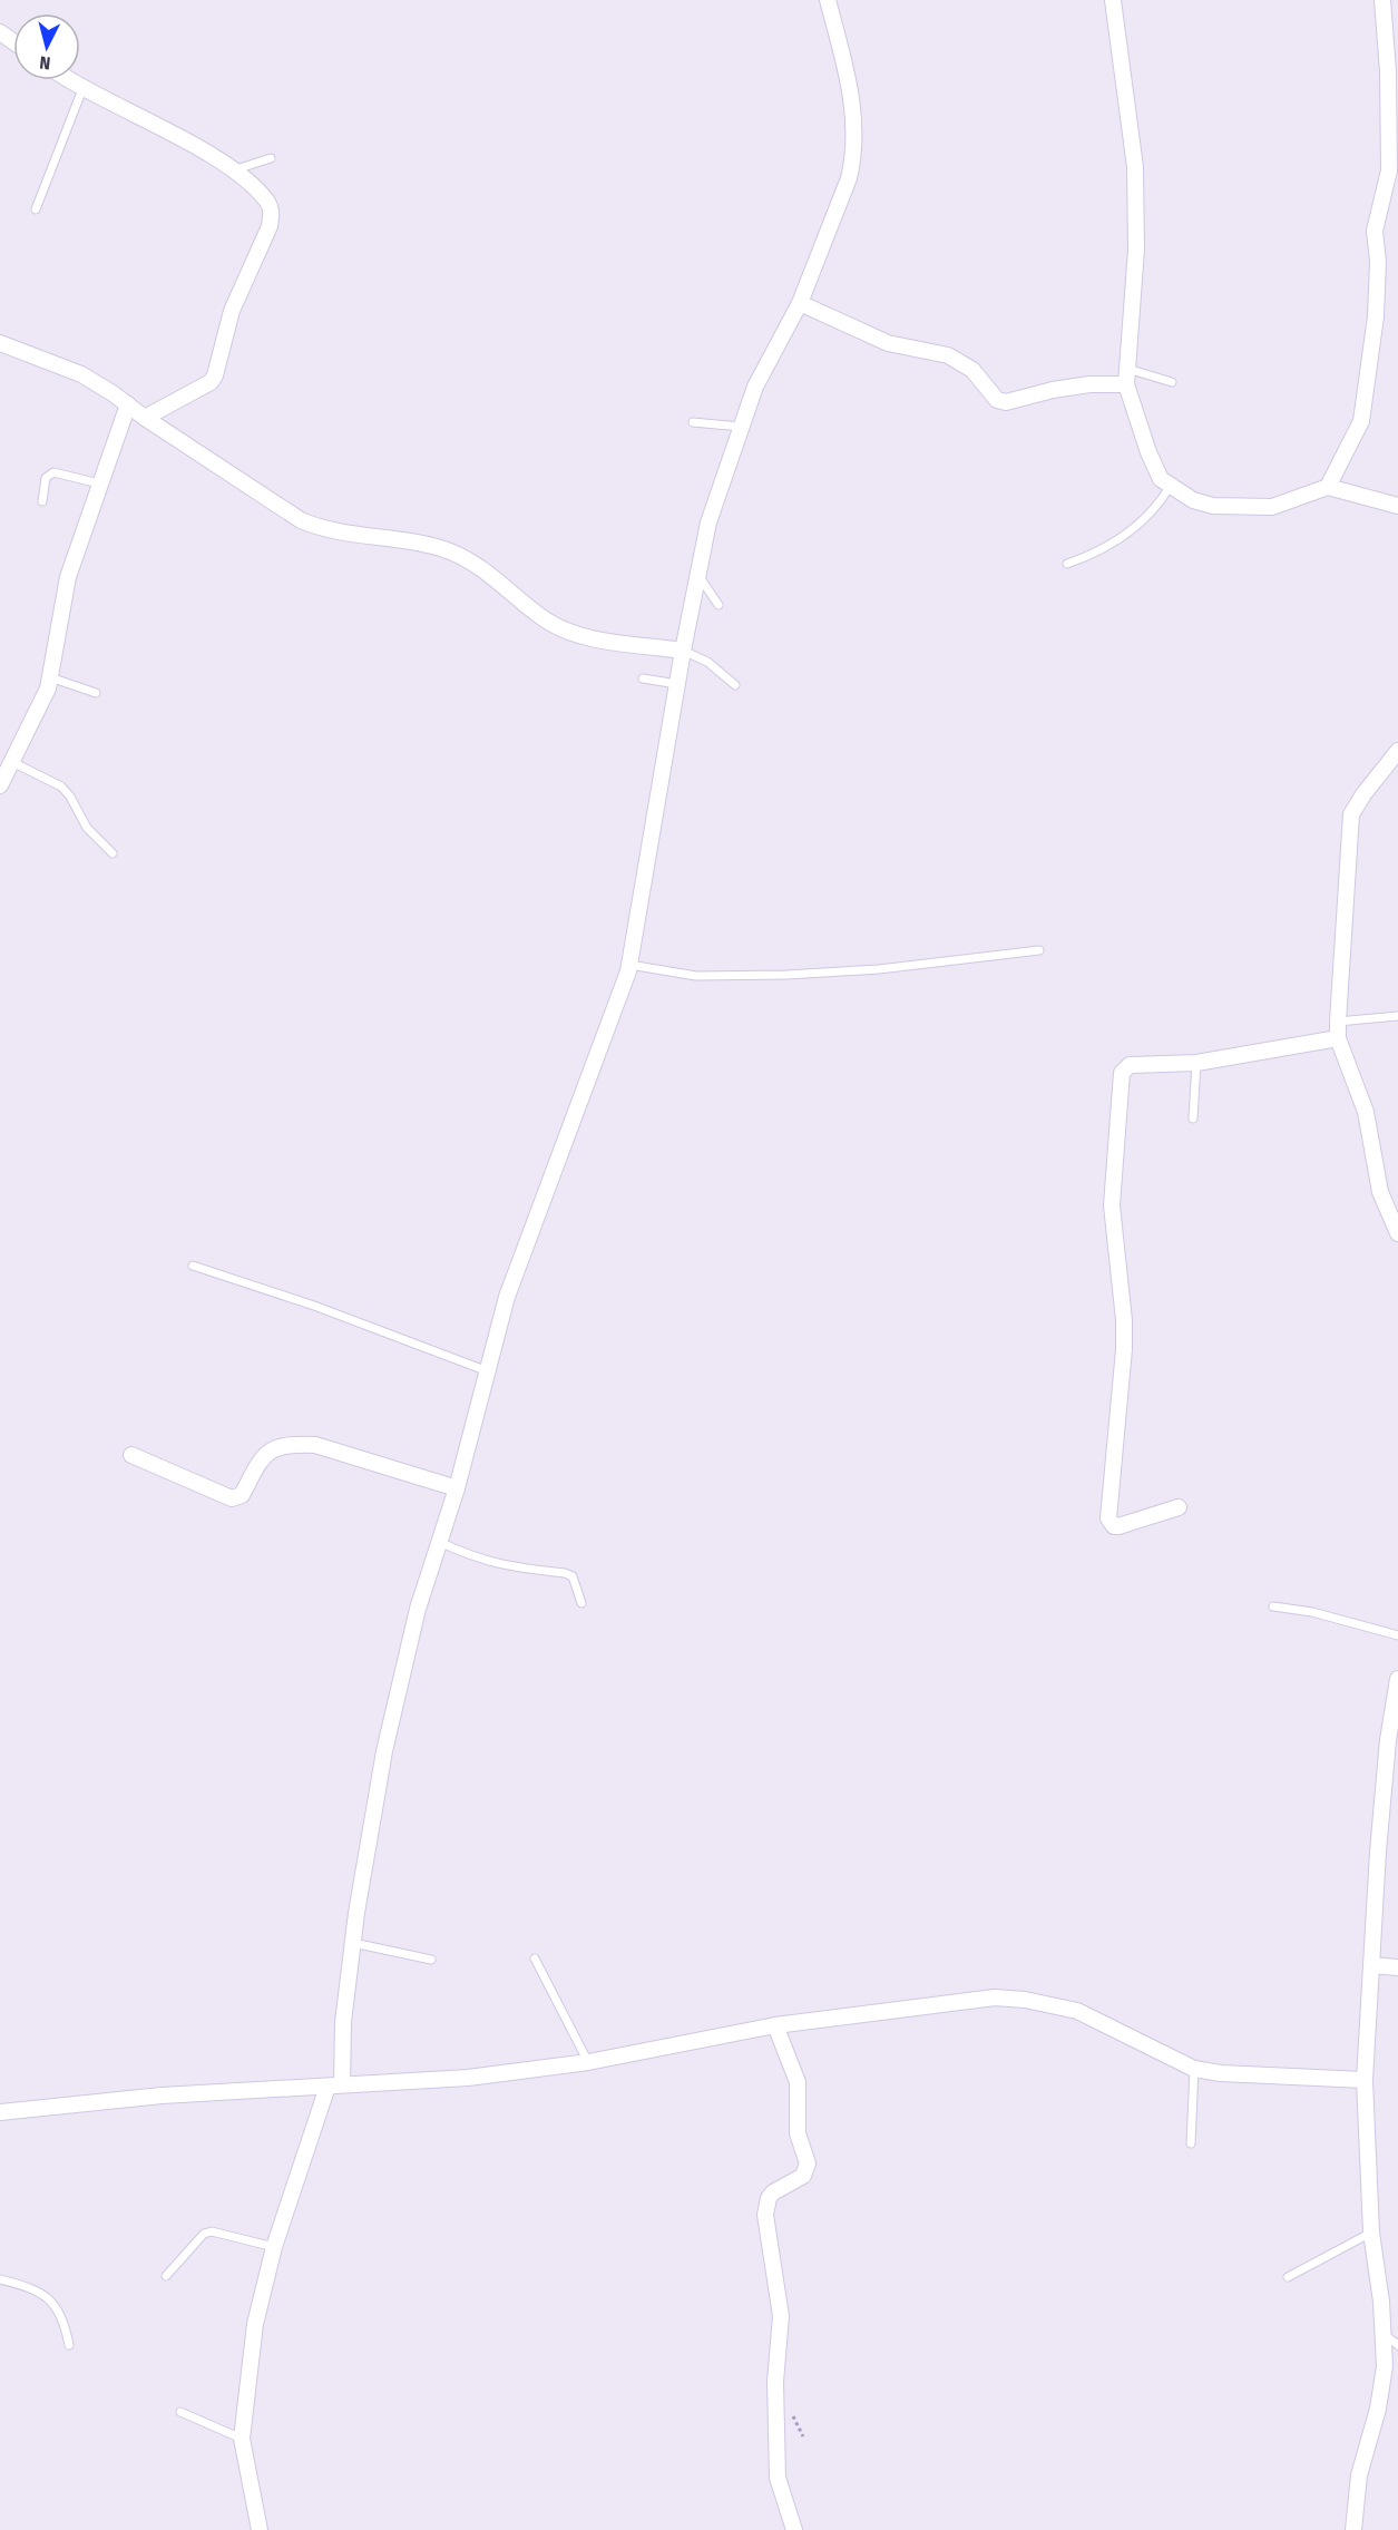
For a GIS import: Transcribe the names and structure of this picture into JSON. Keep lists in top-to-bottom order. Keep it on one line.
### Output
{"north":"bottom"}
